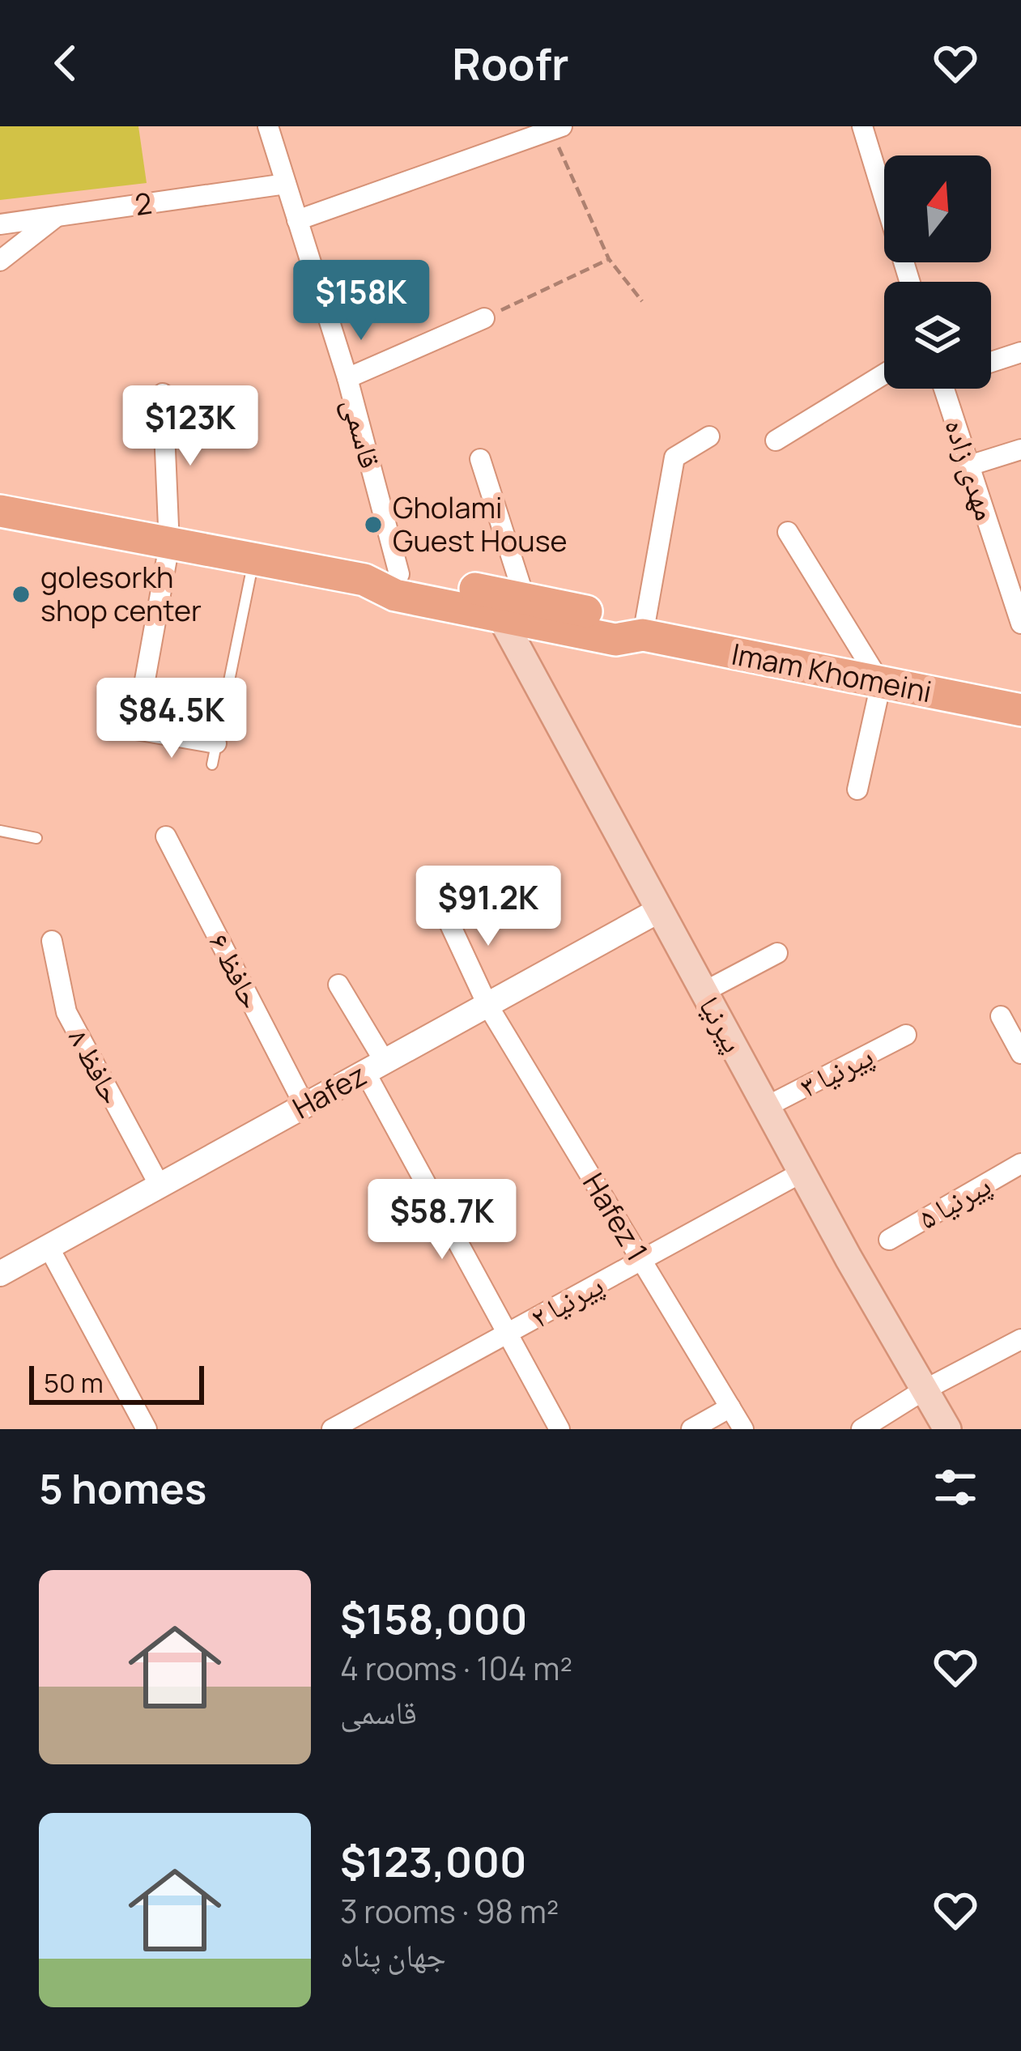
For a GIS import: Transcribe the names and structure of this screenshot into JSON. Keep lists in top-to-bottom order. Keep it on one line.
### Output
{"streets":{"main road":["Imam Khomeini","پیرنیا"],"street":["2","قاسمی","مهدی زاده","حافظ ۶","حافظ ۸","پیرنیا ۳","Hafez","پیرنیا ۵","Hafez 1","پیرنیا ۲"]},"crossings":[["2","قاسمی"],["قاسمی","Imam Khomeini"],["Imam Khomeini","پیرنیا"],["حافظ ۶","Hafez"],["پیرنیا","پیرنیا ۳"],["پیرنیا","Hafez"],["پیرنیا","پیرنیا ۲"],["حافظ ۸","Hafez"],["Hafez","Hafez 1"],["Hafez 1","پیرنیا ۲"]],"places":["Gholami Guest House","golesorkh shop center"],"scale_bar":"50 m","north":"top","page":{"header":"Roofr","price":["$158K","$123K","$84.5K","$91.2K","$58.7K"],"scale":"50 m","heading":"5 homes","list":[{"name":"$158,000","note":"4 rooms · 104 m² · قاسمی"},{"name":"$123,000","note":"3 rooms · 98 m² · جهان پناه"}]}}
